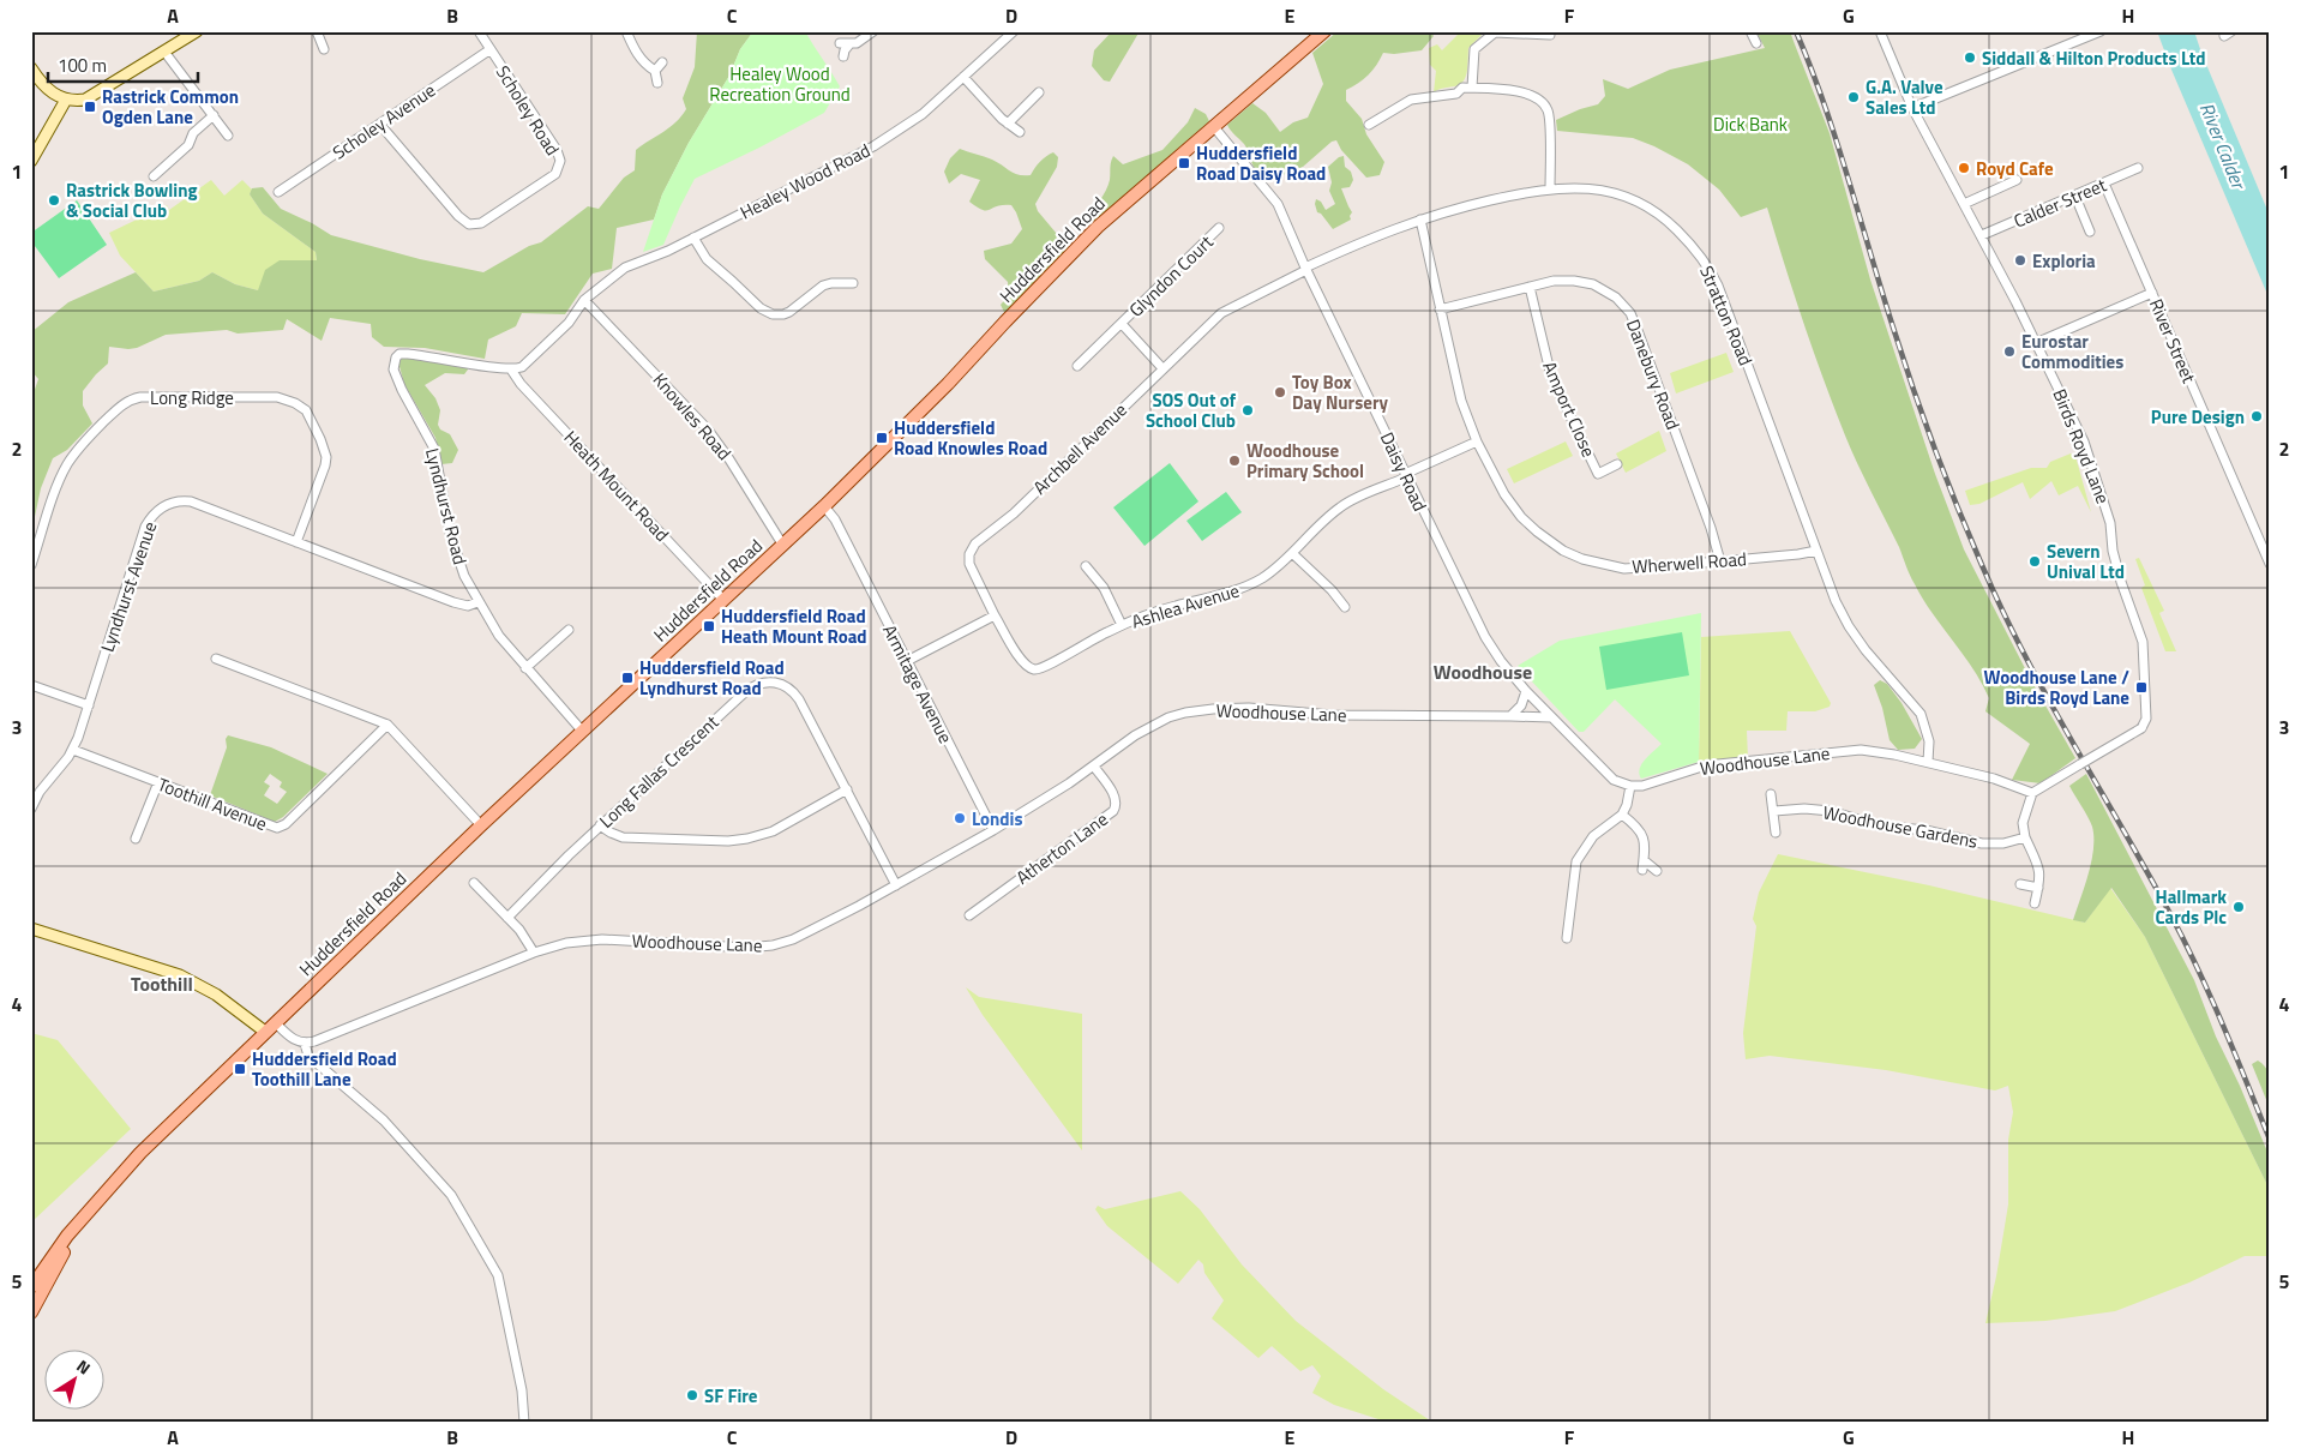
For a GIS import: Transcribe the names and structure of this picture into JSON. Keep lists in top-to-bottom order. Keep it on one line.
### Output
{"streets":{"main road":["Huddersfield Road"],"street":["Scholey Road","Scholey Avenue","Healey Wood Road","Calder Street","Glyndon Court","Stratton Road","River Street","Danebury Road","Long Ridge","Amport Close","Knowles Road","Birds Royd Lane","Archbell Avenue","Daisy Road","Heath Mount Road","Lyndhurst Road","Wherwell Road","Lyndhurst Avenue","Ashlea Avenue","Armitage Avenue","Woodhouse Lane","Long Fallas Crescent","Toothill Avenue","Woodhouse Gardens","Atherton Lane"]},"crossings":[["Scholey Road","Scholey Avenue"],["Healey Wood Road","Knowles Road"],["Calder Street","River Street"],["Calder Street","Birds Royd Lane"],["Huddersfield Road","Knowles Road"],["Huddersfield Road","Daisy Road"],["Huddersfield Road","Heath Mount Road"],["Huddersfield Road","Lyndhurst Road"],["Huddersfield Road","Armitage Avenue"],["Glyndon Court","Archbell Avenue"],["Stratton Road","Archbell Avenue"],["Stratton Road","Daisy Road"],["Stratton Road","Wherwell Road"],["Stratton Road","Woodhouse Lane"],["Danebury Road","Amport Close"],["Danebury Road","Wherwell Road"],["Long Ridge","Lyndhurst Avenue"],["Birds Royd Lane","Woodhouse Lane"],["Archbell Avenue","Daisy Road"],["Archbell Avenue","Ashlea Avenue"],["Daisy Road","Ashlea Avenue"],["Heath Mount Road","Lyndhurst Road"],["Lyndhurst Road","Lyndhurst Avenue"],["Lyndhurst Avenue","Toothill Avenue"],["Armitage Avenue","Woodhouse Lane"],["Woodhouse Lane","Long Fallas Crescent"],["Woodhouse Lane","Atherton Lane"]],"districts":["Woodhouse","Toothill"],"water":["River Calder"],"parks":["Healey Wood Recreation Ground","Dick Bank"],"places":{"other":["Siddall & Hilton Products Ltd","G.A. Valve Sales Ltd","Royd Cafe","Rastrick Bowling & Social Club","Exploria","Eurostar Commodities","Toy Box Day Nursery","SOS Out of School Club","Pure Design","Woodhouse Primary School","Severn Unival Ltd","Londis","Hallmark Cards Plc","SF Fire"],"transit":["Rastrick Common Ogden Lane","Huddersfield Road Daisy Road","Huddersfield Road Knowles Road","Huddersfield Road Heath Mount Road","Huddersfield Road Lyndhurst Road","Woodhouse Lane / Birds Royd Lane","Huddersfield Road Toothill Lane"]},"scale_bar":"100 m","north":"top right","grid":{"columns":["A","B","C","D","E","F","G","H"],"rows":["1","2","3","4","5"]}}
